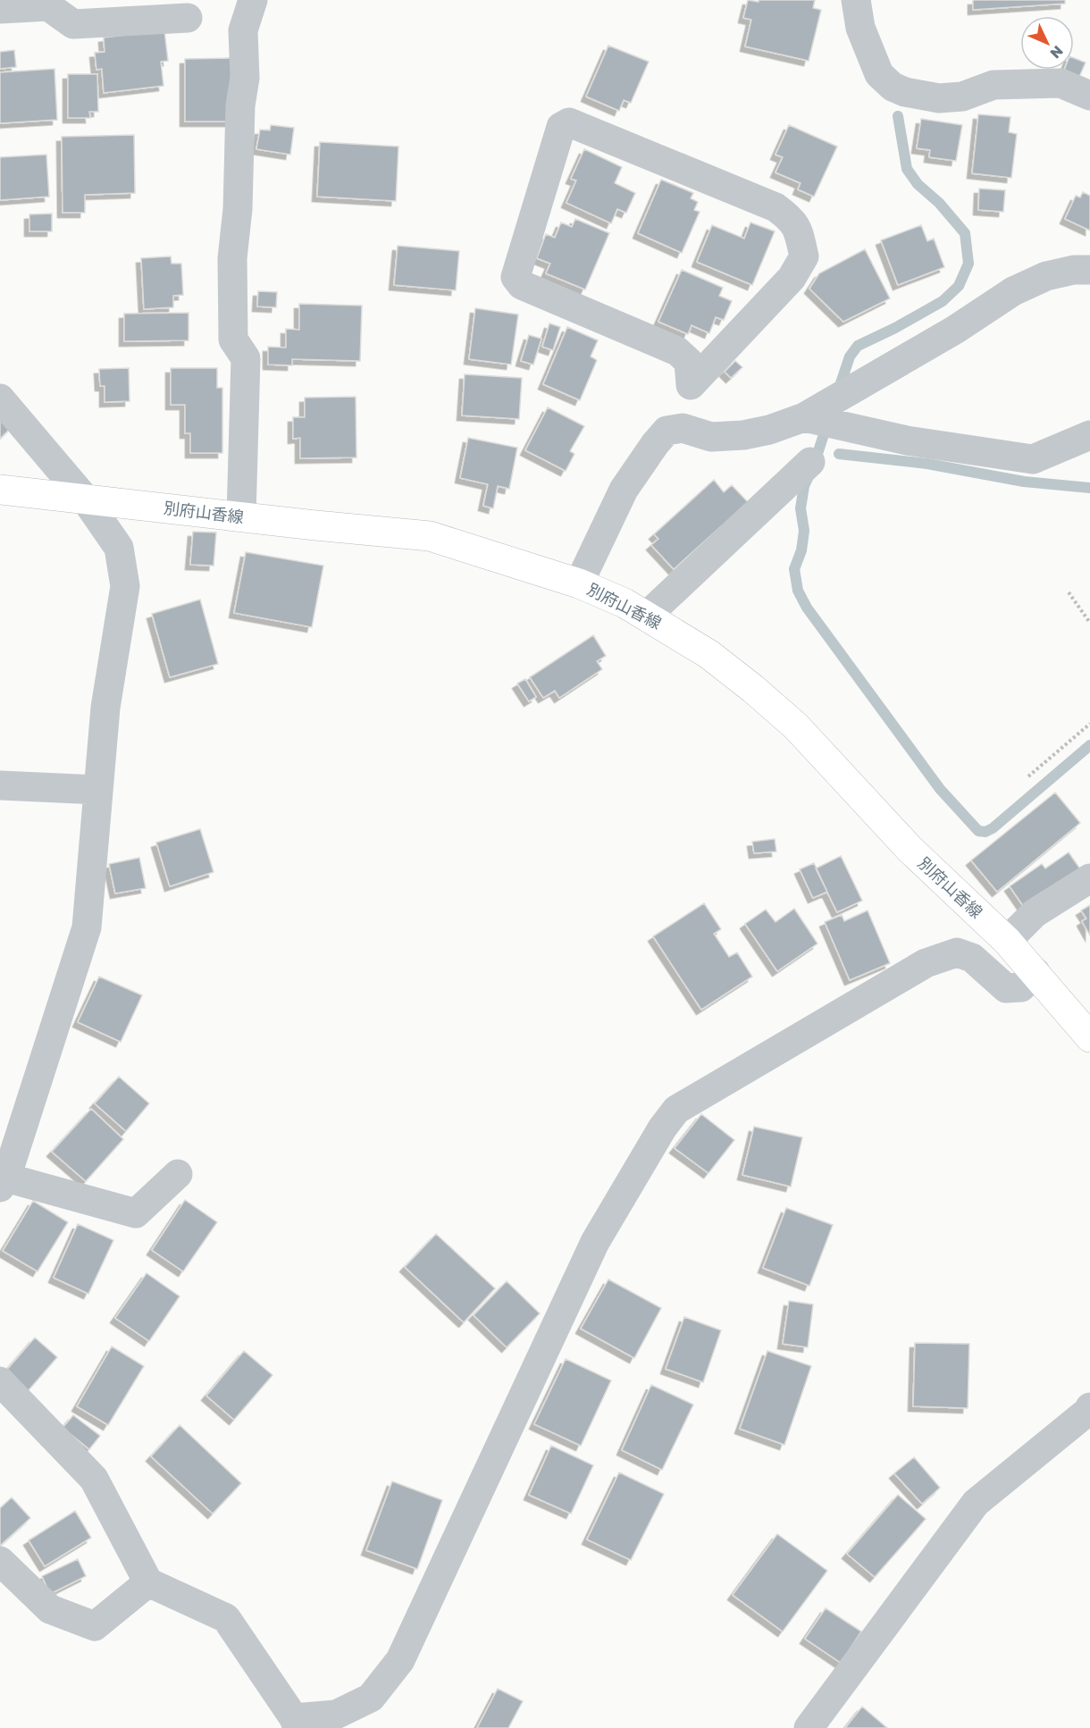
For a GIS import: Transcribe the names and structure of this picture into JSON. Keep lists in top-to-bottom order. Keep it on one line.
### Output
{"streets":{"main road":["別府山香線"]},"north":"bottom right"}
